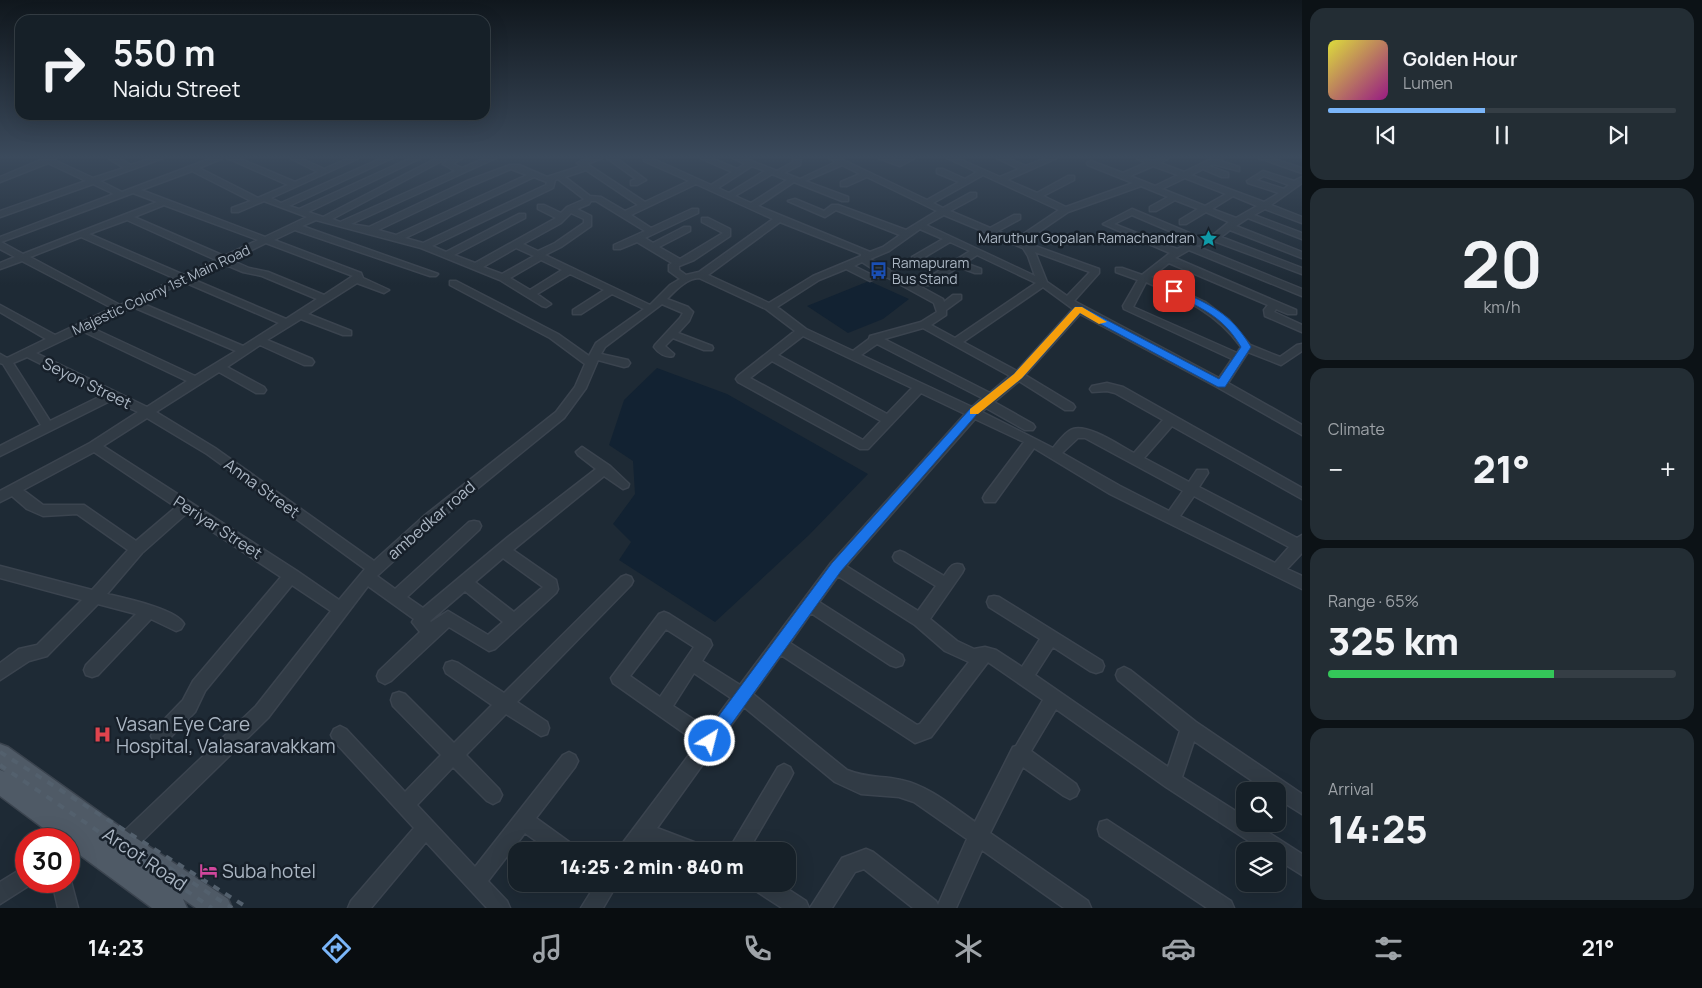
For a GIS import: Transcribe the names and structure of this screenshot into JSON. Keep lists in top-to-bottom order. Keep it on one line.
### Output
{"streets":{"main road":["Arcot Road"],"street":["Majestic Colony 1st Main Road","Seyon Street","Anna Street","ambedkar road","Periyar Street"]},"crossings":[["Majestic Colony 1st Main Road","Seyon Street"],["Seyon Street","Anna Street"],["Anna Street","ambedkar road"],["ambedkar road","Periyar Street"],["ambedkar road","Arcot Road"]],"places":{"place":["Maruthur Gopalan Ramachandran"],"bus stop":["Ramapuram Bus Stand"],"hospital":["Vasan Eye Care Hospital, Valasaravakkam"],"hotel":["Suba hotel"]},"page":{"turn":["550 m","Naidu Street"],"song":["Golden Hour","Lumen"],"tile":[["20","km/h"],"Climate",["Range · 65%","325 km"],["Arrival","14:25"]],"heat":["−","21°","+"],"limit":"30","trip":"14:25 · 2 min · 840 m","tabs":["14:23","21°"]}}
